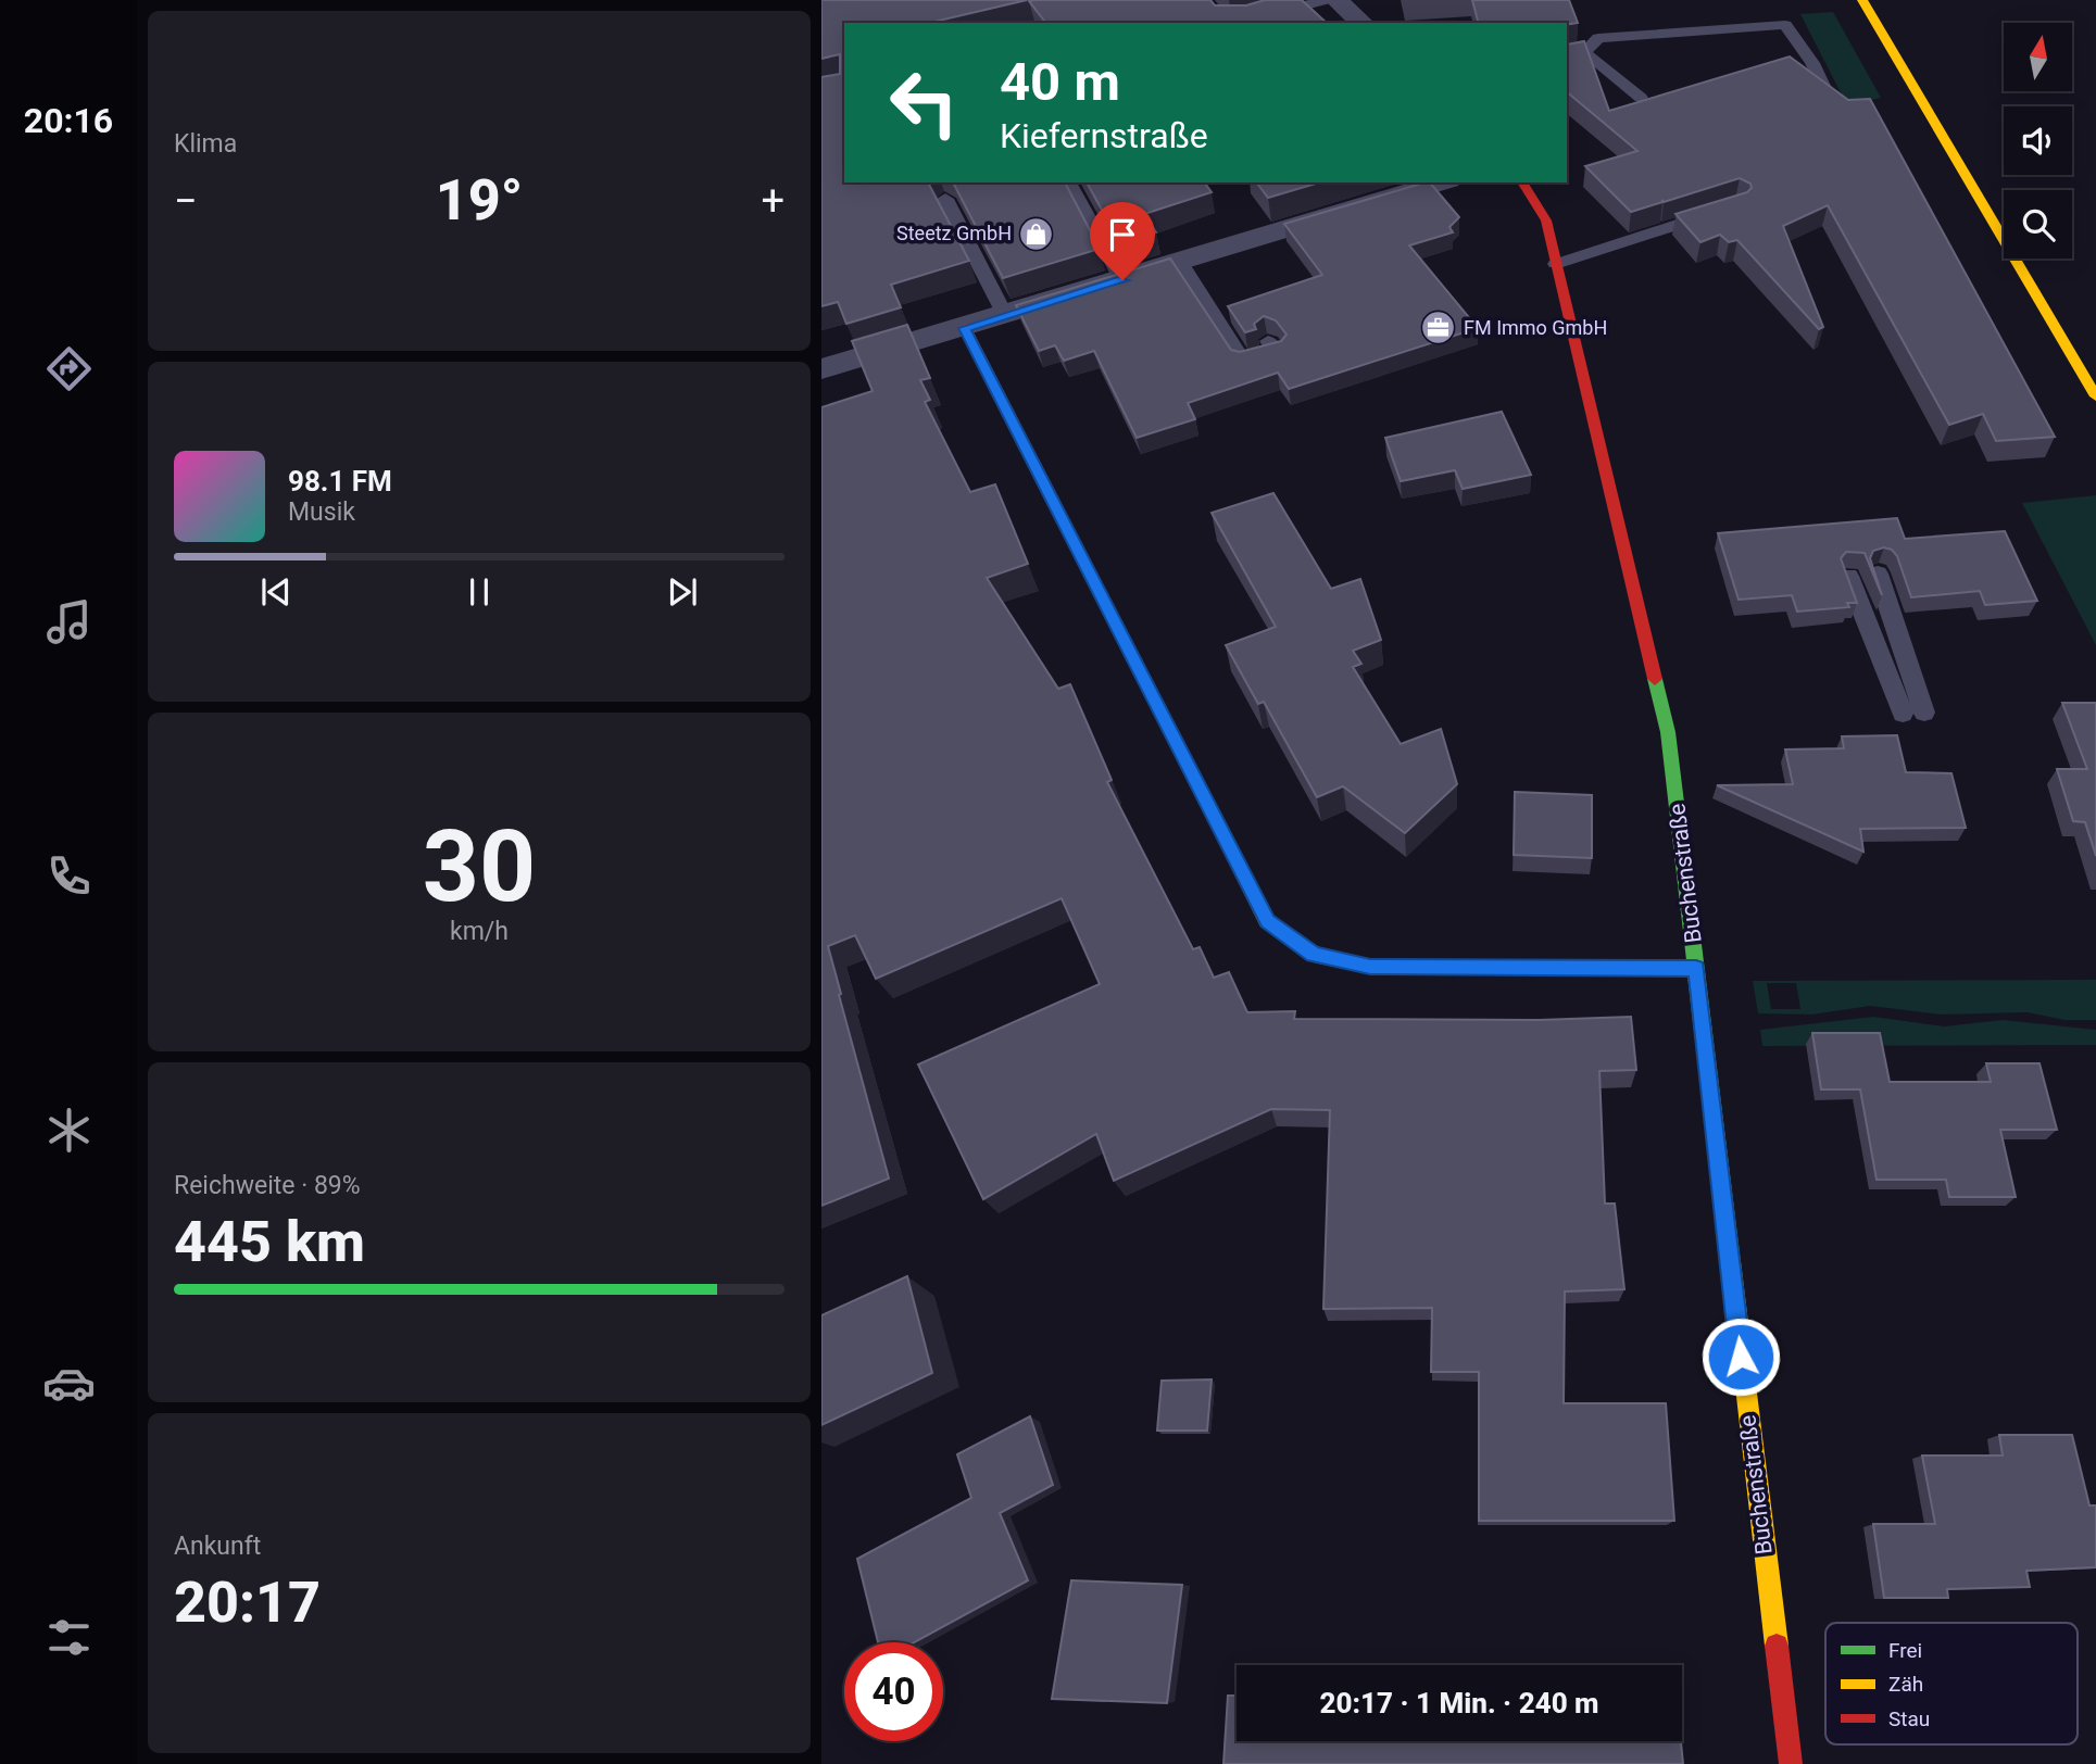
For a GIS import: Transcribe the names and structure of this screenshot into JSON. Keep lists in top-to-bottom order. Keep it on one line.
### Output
{"streets":{"street":["Buchenstraße"]},"places":{"shop":["Steetz GmbH"],"office":["FM Immo GmbH"]},"legend":["Frei","Zäh","Stau"],"north":"top","page":{"tabs":"20:16","tile":["Klima",["30","km/h"],["Reichweite · 89%","445 km"],["Ankunft","20:17"]],"turn":["40 m","Kiefernstraße"],"heat":["−","19°","+"],"song":["98.1 FM","Musik"],"limit":"40","trip":"20:17 · 1 Min. · 240 m"}}
